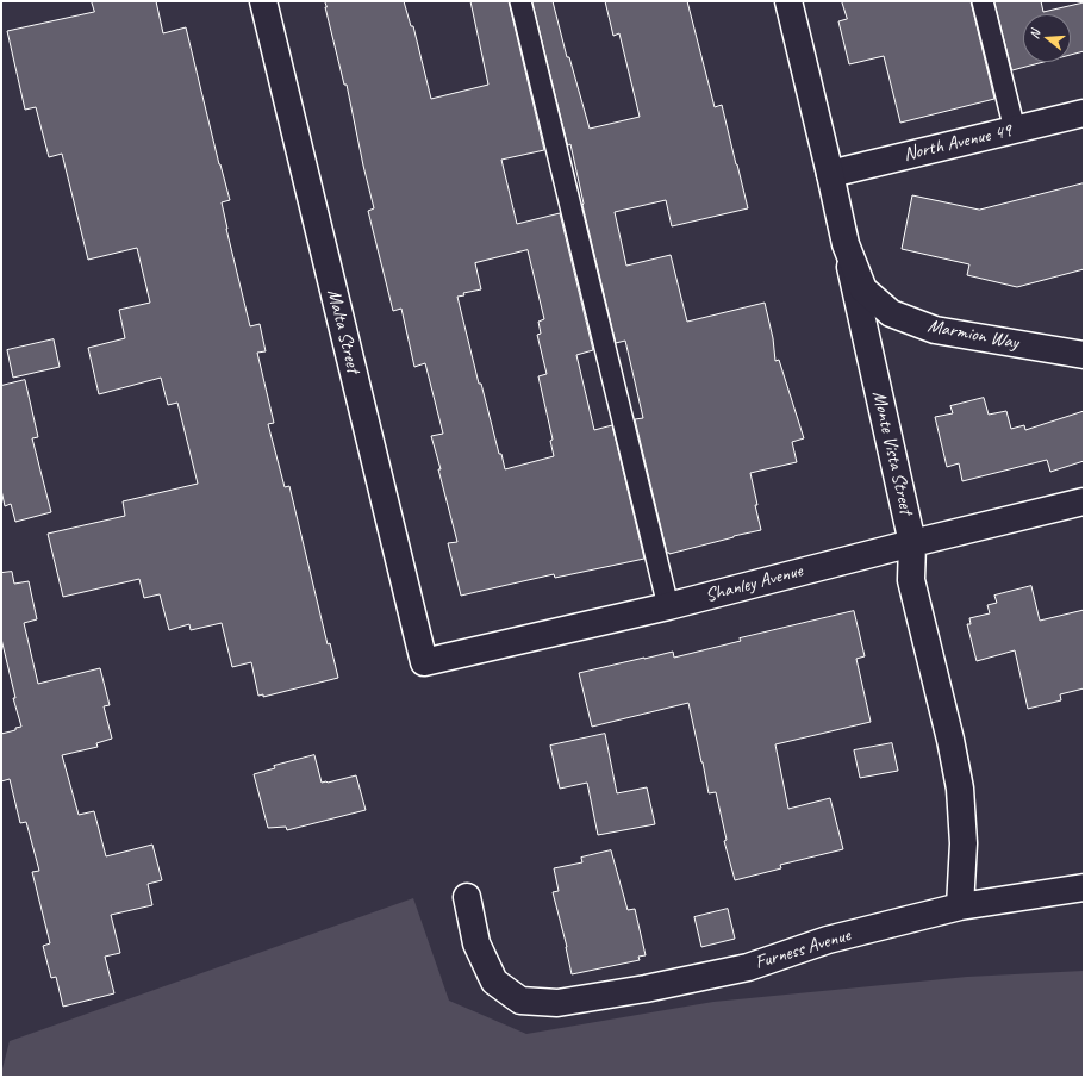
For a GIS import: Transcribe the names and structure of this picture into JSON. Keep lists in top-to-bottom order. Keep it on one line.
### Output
{"streets":{"street":["North Avenue 49","Malta Street","Marmion Way","Monte Vista Street","Shanley Avenue","Furness Avenue"]},"crossings":[["North Avenue 49","Monte Vista Street"],["Malta Street","Shanley Avenue"],["Marmion Way","Monte Vista Street"],["Monte Vista Street","Shanley Avenue"],["Monte Vista Street","Furness Avenue"]],"north":"left"}
